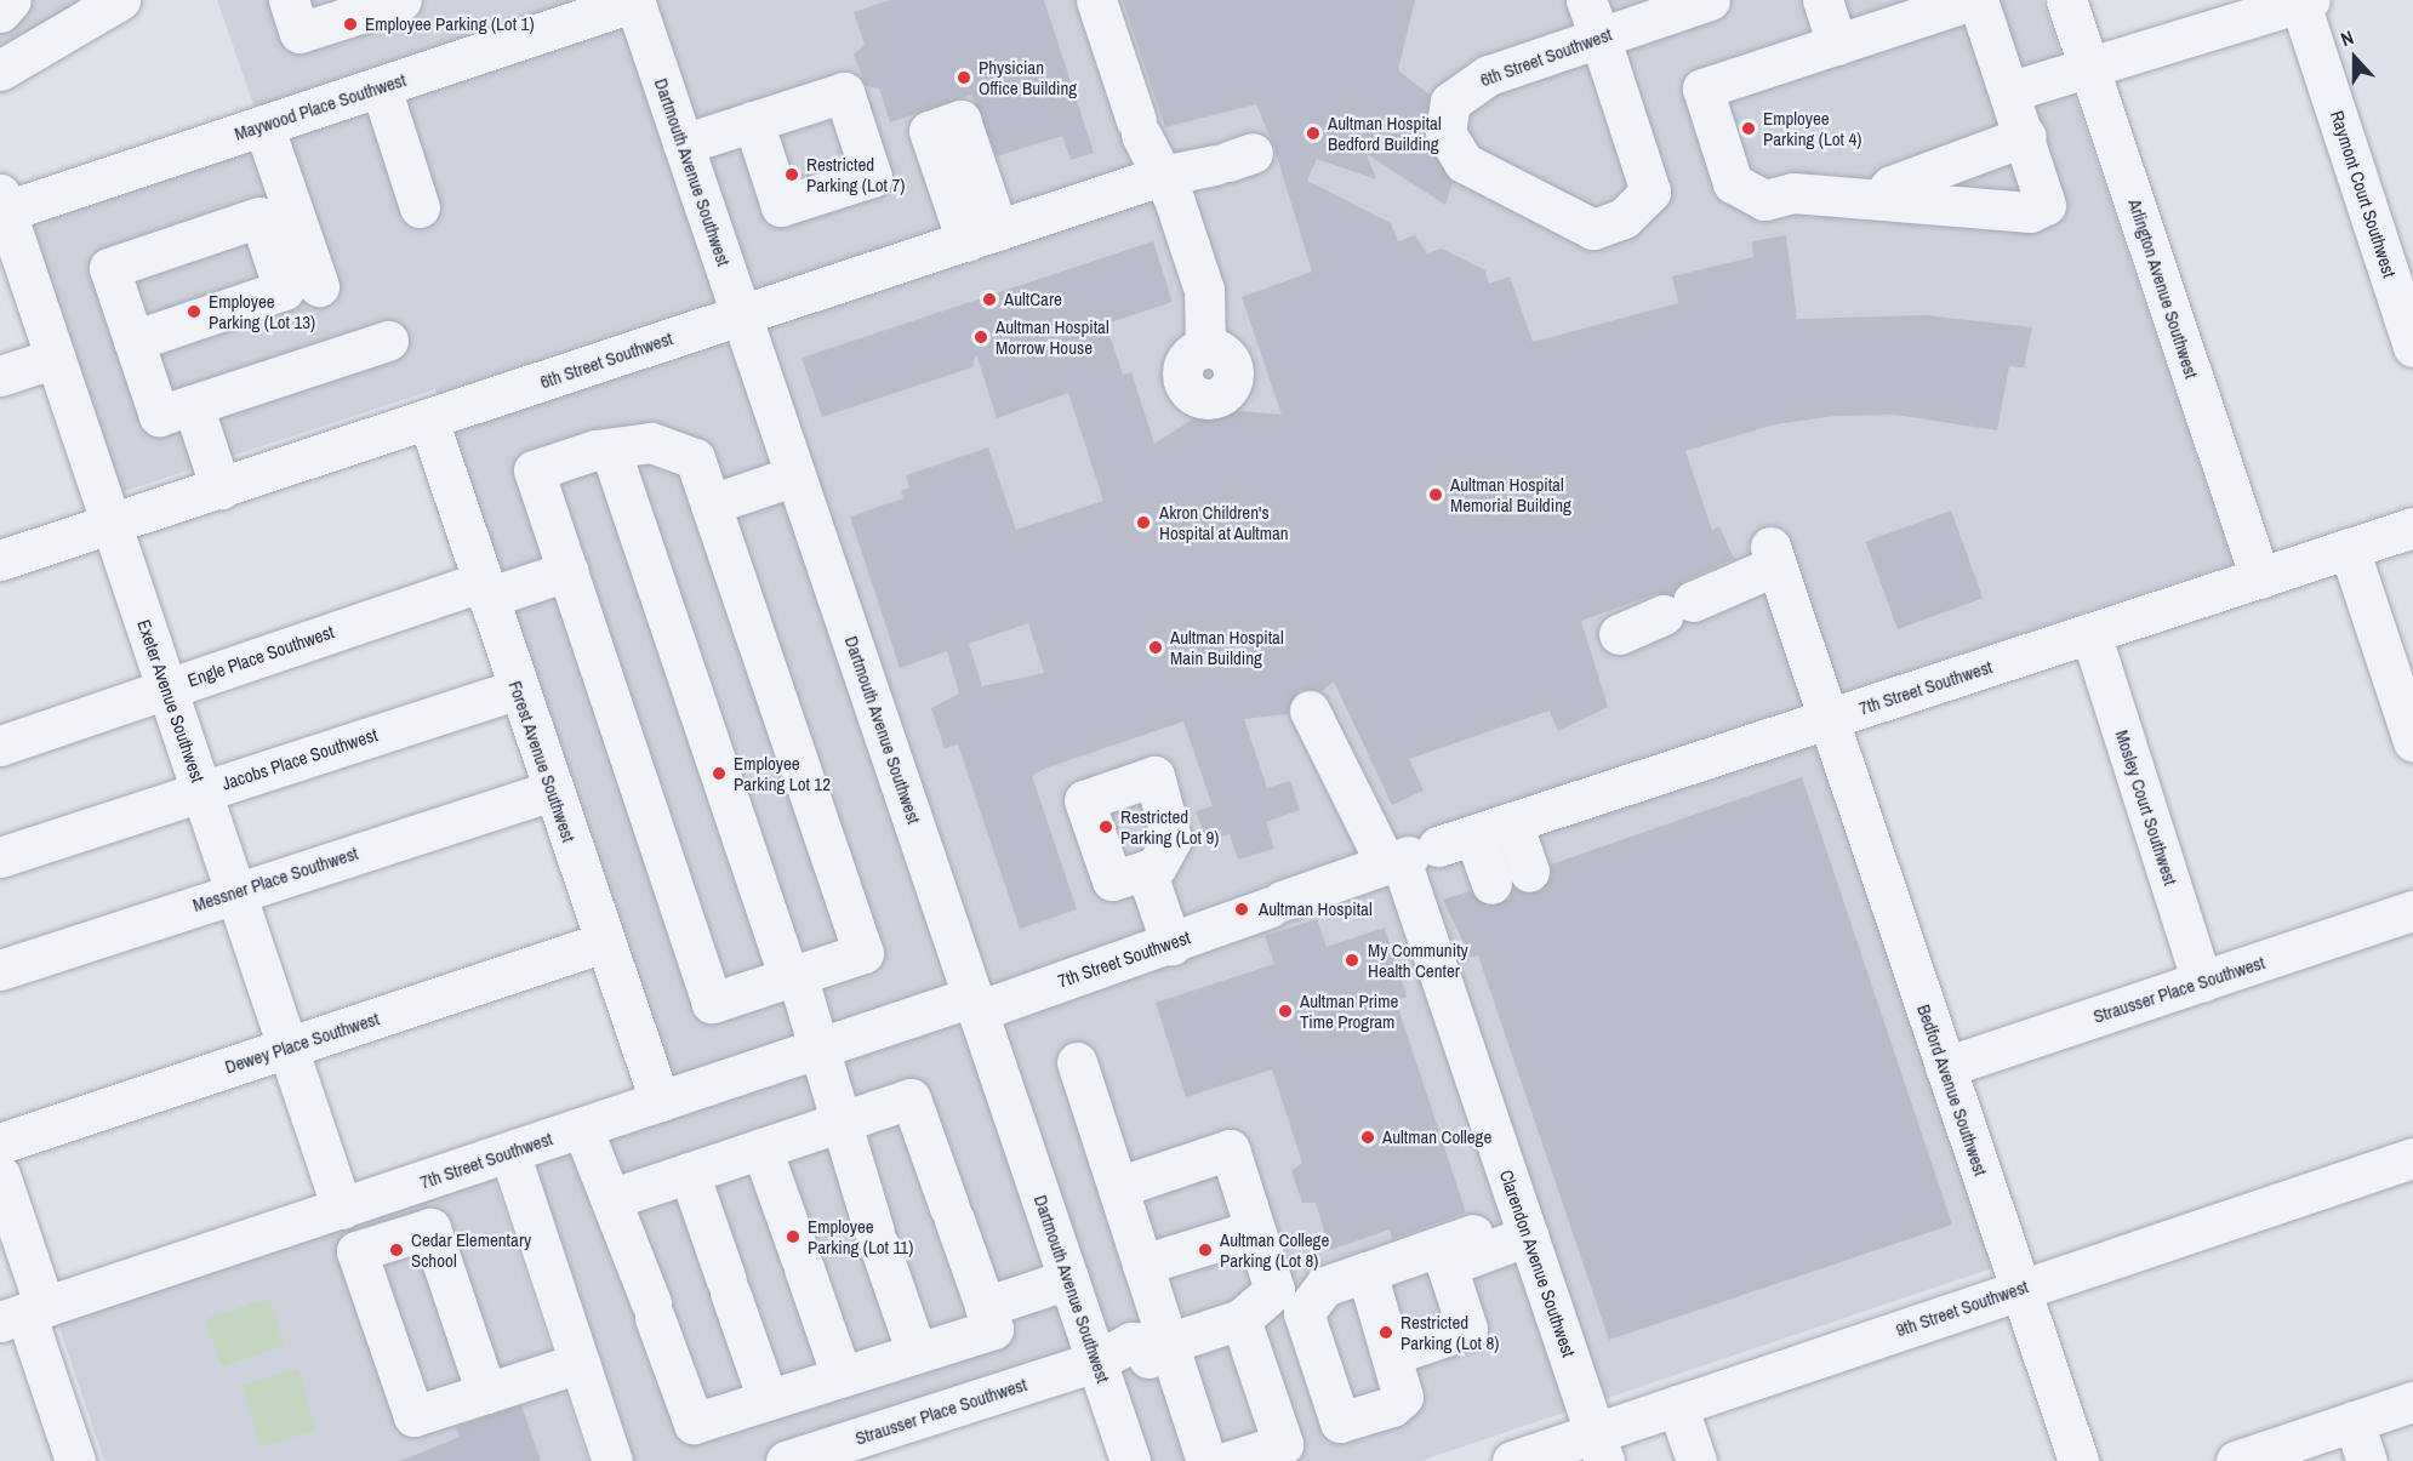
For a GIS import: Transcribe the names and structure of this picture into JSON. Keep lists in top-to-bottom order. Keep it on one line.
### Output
{"streets":{"street":["6th Street Southwest","Maywood Place Southwest","Dartmouth Avenue Southwest","Raymont Court Southwest","Arlington Avenue Southwest","Engle Place Southwest","7th Street Southwest","Exeter Avenue Southwest","Jacobs Place Southwest","Forest Avenue Southwest","Mosley Court Southwest","Messner Place Southwest","Strausser Place Southwest","Dewey Place Southwest","Bedford Avenue Southwest","Clarendon Avenue Southwest","9th Street Southwest"]},"crossings":[["6th Street Southwest","Dartmouth Avenue Southwest"],["6th Street Southwest","Exeter Avenue Southwest"],["6th Street Southwest","Forest Avenue Southwest"],["Maywood Place Southwest","Dartmouth Avenue Southwest"],["Maywood Place Southwest","Exeter Avenue Southwest"],["Dartmouth Avenue Southwest","7th Street Southwest"],["Dartmouth Avenue Southwest","Strausser Place Southwest"],["Arlington Avenue Southwest","7th Street Southwest"],["Engle Place Southwest","Exeter Avenue Southwest"],["Engle Place Southwest","Forest Avenue Southwest"],["7th Street Southwest","Exeter Avenue Southwest"],["7th Street Southwest","Forest Avenue Southwest"],["7th Street Southwest","Mosley Court Southwest"],["7th Street Southwest","Bedford Avenue Southwest"],["7th Street Southwest","Clarendon Avenue Southwest"],["Exeter Avenue Southwest","Jacobs Place Southwest"],["Exeter Avenue Southwest","Messner Place Southwest"],["Exeter Avenue Southwest","Dewey Place Southwest"],["Jacobs Place Southwest","Forest Avenue Southwest"],["Forest Avenue Southwest","Messner Place Southwest"],["Forest Avenue Southwest","Dewey Place Southwest"],["Mosley Court Southwest","Strausser Place Southwest"],["Strausser Place Southwest","Bedford Avenue Southwest"],["Bedford Avenue Southwest","9th Street Southwest"],["Clarendon Avenue Southwest","9th Street Southwest"]],"places":["Employee Parking (Lot 1)","Physician Office Building","Employee Parking (Lot 4)","Aultman Hospital Bedford Building","Restricted Parking (Lot 7)","AultCare","Employee Parking (Lot 13)","Aultman Hospital Morrow House","Aultman Hospital Memorial Building","Akron Children's Hospital at Aultman","Aultman Hospital Main Building","Employee Parking Lot 12","Restricted Parking (Lot 9)","Aultman Hospital","My Community Health Center","Aultman Prime Time Program","Aultman College","Employee Parking (Lot 11)","Cedar Elementary School","Aultman College Parking (Lot 8)","Restricted Parking (Lot 8)"],"north":"top"}
